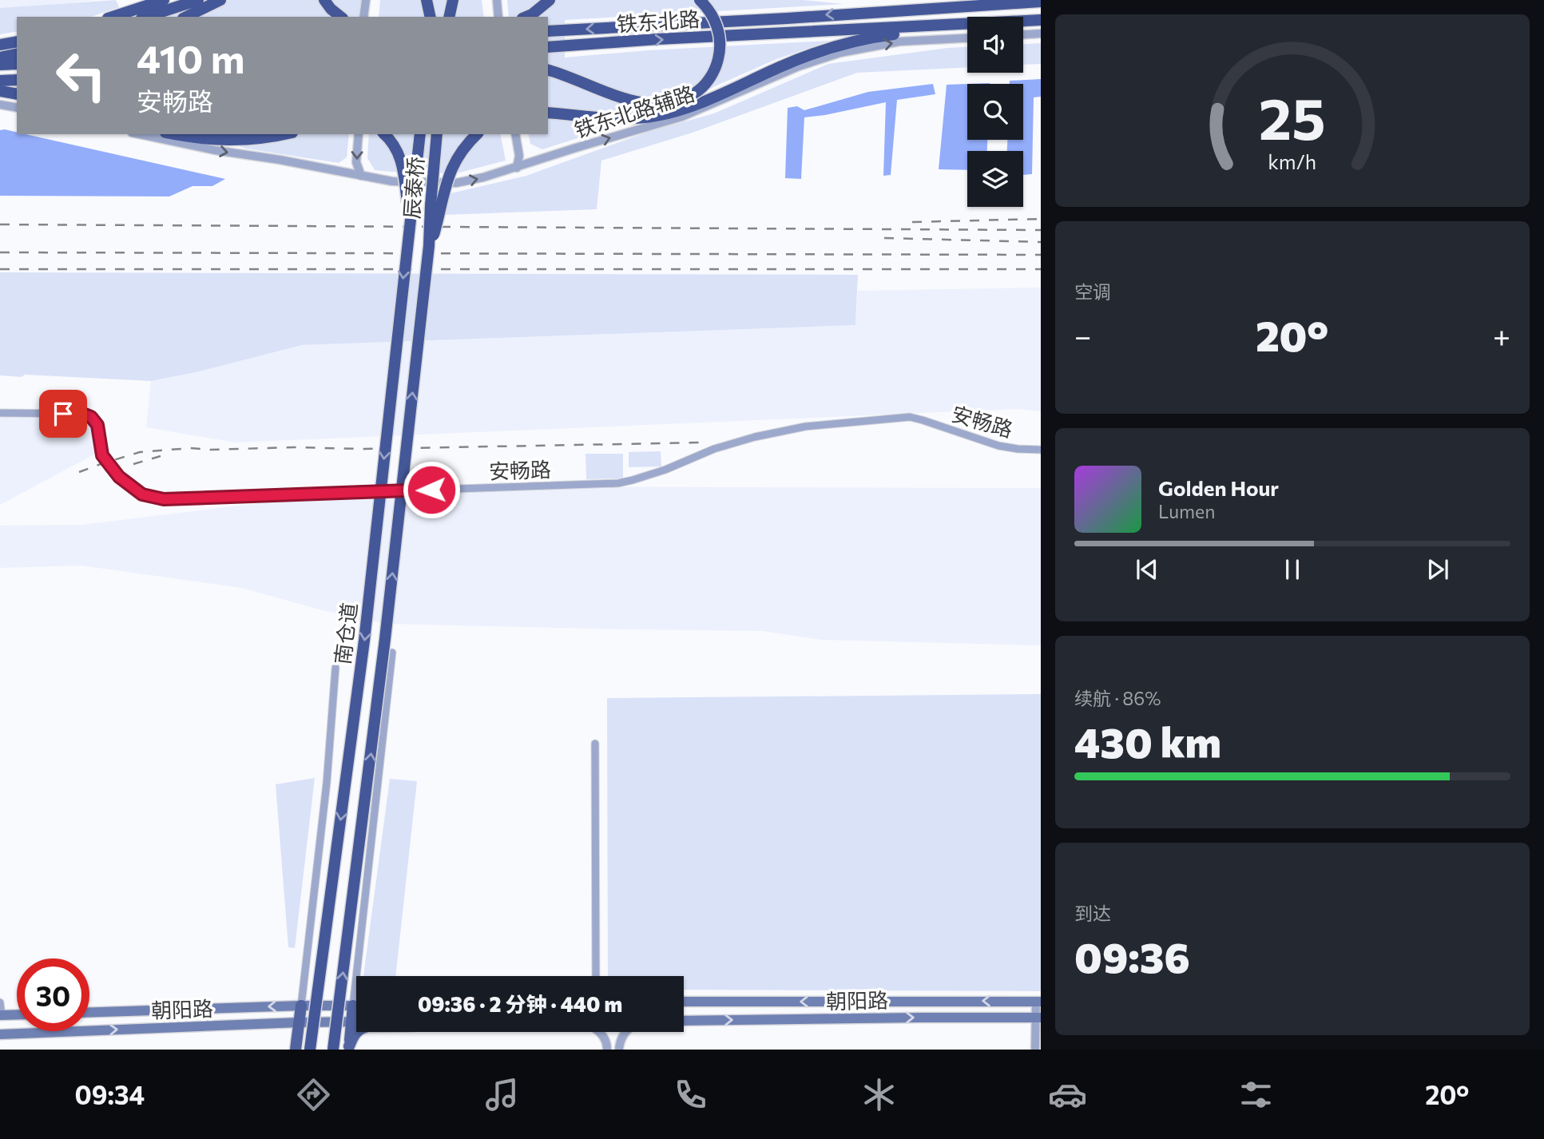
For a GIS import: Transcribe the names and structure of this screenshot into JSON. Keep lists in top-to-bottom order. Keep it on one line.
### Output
{"streets":{"highway":["铁东北路","辰泰桥","南仓道"],"main road":["朝阳路"],"street":["铁东北路辅路","安畅路"]},"crossings":[["辰泰桥","南仓道"]],"one_way":["铁东北路辅路"],"page":{"turn":["410 m","安畅路"],"tile":["空调",["续航 · 86%","430 km"],["到达","09:36"]],"heat":["−","20°","+"],"song":["Golden Hour","Lumen"],"limit":"30","trip":"09:36 · 2 分钟 · 440 m","tabs":["09:34","20°"],"gauge":["25","km/h"]}}
